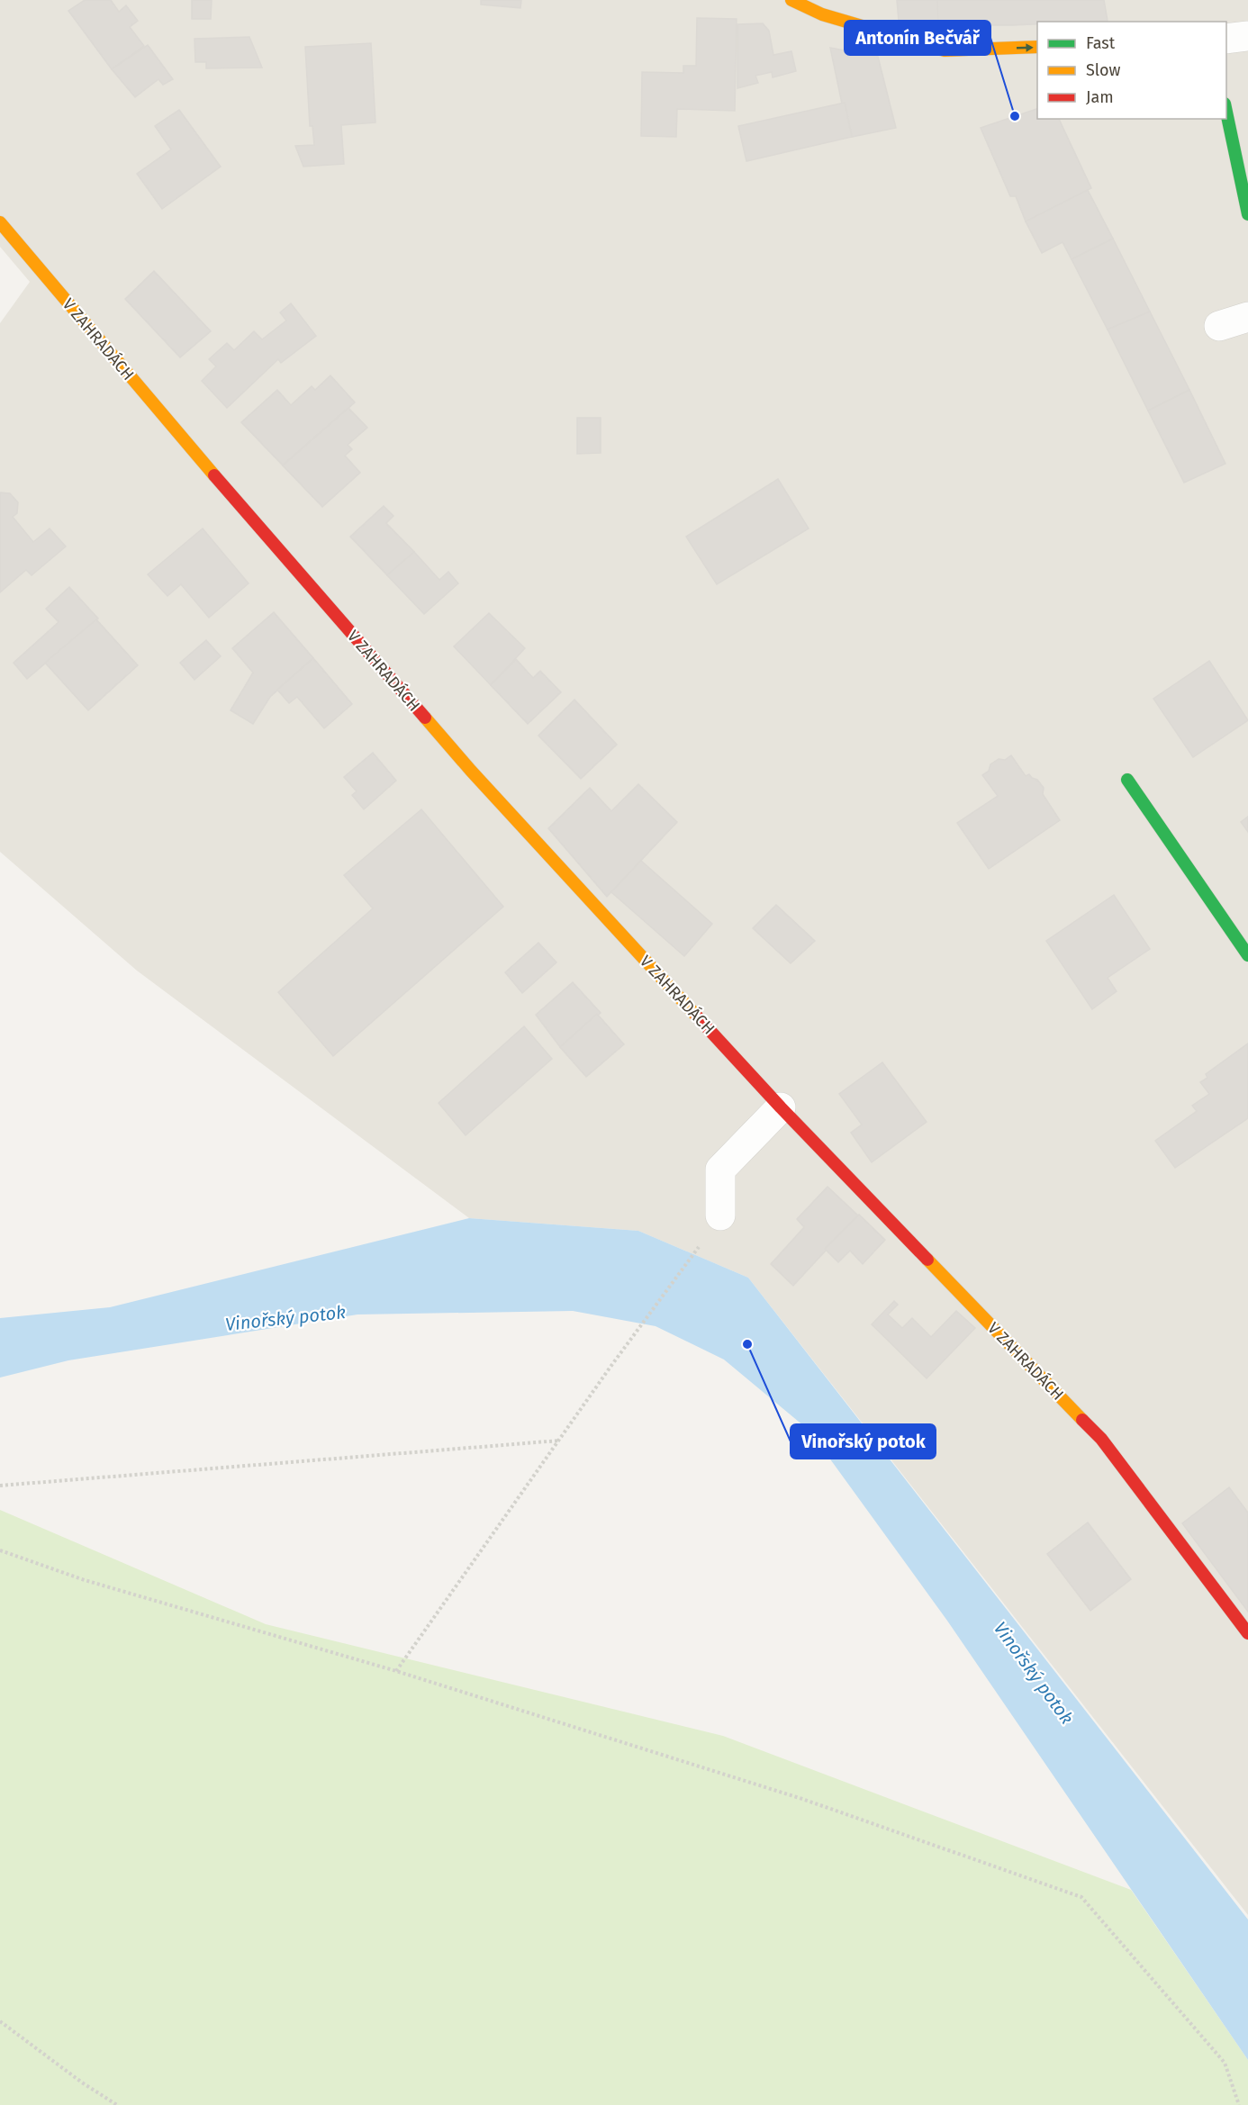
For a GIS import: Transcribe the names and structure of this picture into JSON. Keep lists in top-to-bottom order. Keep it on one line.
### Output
{"streets":{"street":["V ZAHRADÁCH"]},"water":["Vinořský potok"],"places":["Antonín Bečvář","Vinořský potok"],"legend":["Fast","Slow","Jam"]}
